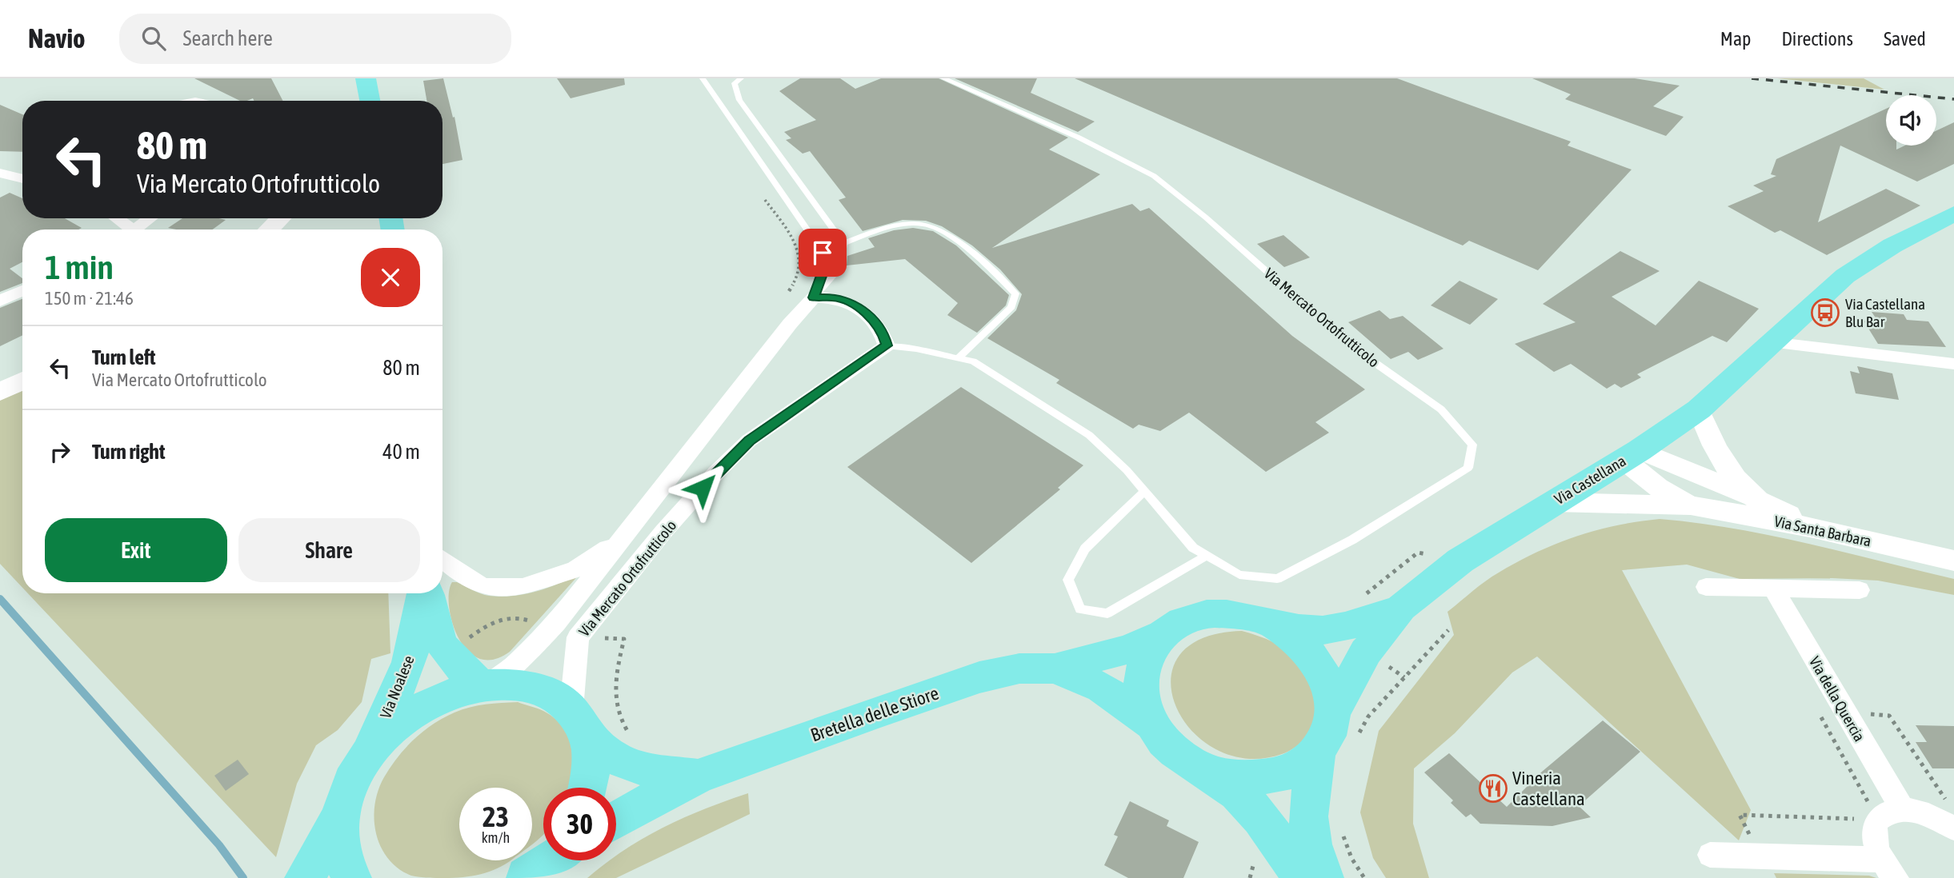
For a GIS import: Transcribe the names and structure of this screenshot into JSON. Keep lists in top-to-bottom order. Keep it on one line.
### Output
{"streets":{"main road":["Via Castellana","Via Noalese","Bretella delle Stiore"],"street":["Via Mercato Ortofrutticolo","Via Santa Barbara","Via della Quercia"]},"crossings":[["Via Mercato Ortofrutticolo","Via Noalese"],["Via Mercato Ortofrutticolo","Bretella delle Stiore"],["Via Castellana","Via Santa Barbara"],["Via Castellana","Bretella delle Stiore"],["Via Noalese","Bretella delle Stiore"]],"places":{"bus stop":["Via Castellana Blu Bar"],"restaurant":["Vineria Castellana"]},"page":{"header":"Navio","search":"Search here","nav":["Map","Directions","Saved"],"turn":["80 m","Via Mercato Ortofrutticolo"],"heading":["1 min","150 m · 21:46"],"list":[{"name":"Turn left","note":"Via Mercato Ortofrutticolo","value":"80 m"},{"name":"Turn right","value":"40 m"}],"buttons":["Exit","Share"],"speed":"23 km/h","limit":"30"}}
